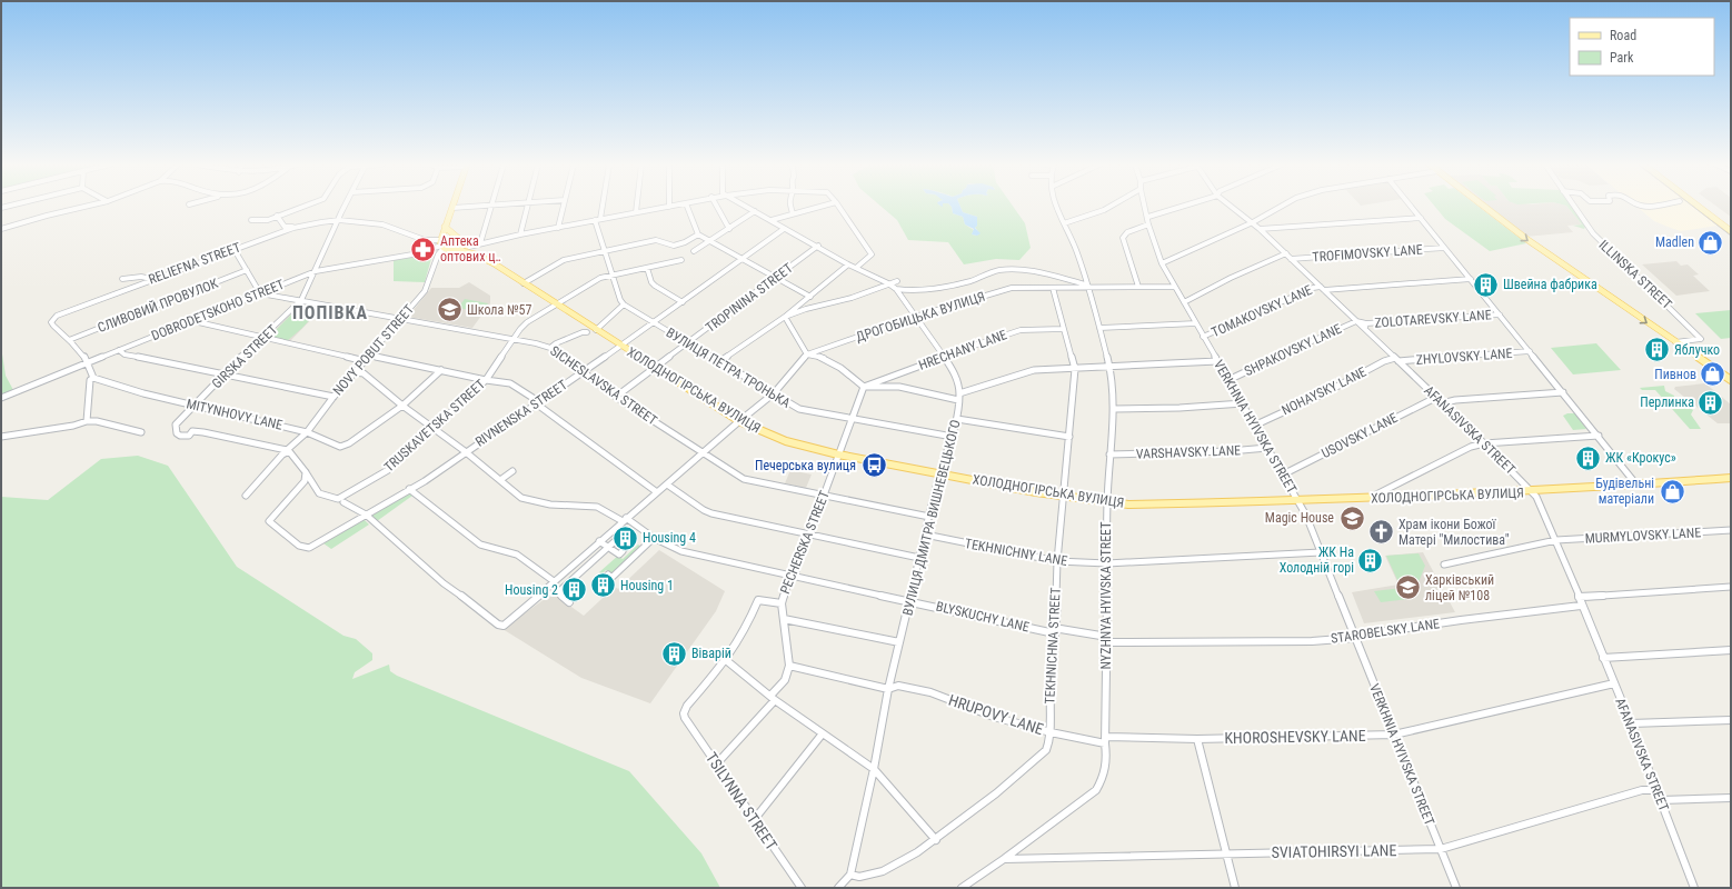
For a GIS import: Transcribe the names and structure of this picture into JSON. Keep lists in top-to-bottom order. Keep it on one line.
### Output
{"streets":{"main road":["NOVY POBUT STREET","ХОЛОДНОГІРСЬКА ВУЛИЦЯ"],"street":["TROFIMOVSKY LANE","RELIEFNA STREET","ILLINSKA STREET","TROPININA STREET","СЛИВОВИЙ ПРОВУЛОК","DOBRODETSKOHO STREET","TOMAKOVSKY LANE","ДРОГОБИЦЬКА ВУЛИЦЯ","ZOLOTAREVSKY LANE","HRECHANY LANE","SHPAKOVSKY LANE","GIRSKA STREET","ZHYLOVSKY LANE","ВУЛИЦЯ ПЕТРА ТРОНЬКА","SICHESLAVSKA STREET","NOHAYSKY LANE","RIVNENSKA STREET","MITYNHOVY LANE","TRUSKAVETSKA STREET","VERKHNIA HYIVSKA STREET","AFANASIVSKA STREET","USOVSKY LANE","VARSHAVSKY LANE","ВУЛИЦЯ ДМИТРА ВИШНЕВЕЦЬКОГО","MURMYLOVSKY LANE","PECHERSKA STREET","TEKHNICHNY LANE","NYZHNYA HYIVSKA STREET","BLYSKUCHY LANE","STAROBELSKY LANE","TEKHNICHNA STREET","HRUPOVY LANE","KHOROSHEVSKY LANE","TSILYNNA STREET","SVIATOHIRSYI LANE"]},"crossings":[["TROFIMOVSKY LANE","AFANASIVSKA STREET"],["RELIEFNA STREET","СЛИВОВИЙ ПРОВУЛОК"],["RELIEFNA STREET","GIRSKA STREET"],["TROPININA STREET","ВУЛИЦЯ ПЕТРА ТРОНЬКА"],["TROPININA STREET","SICHESLAVSKA STREET"],["TROPININA STREET","ХОЛОДНОГІРСЬКА ВУЛИЦЯ"],["TROPININA STREET","ВУЛИЦЯ ДМИТРА ВИШНЕВЕЦЬКОГО"],["DOBRODETSKOHO STREET","NOVY POBUT STREET"],["DOBRODETSKOHO STREET","GIRSKA STREET"],["DOBRODETSKOHO STREET","SICHESLAVSKA STREET"],["DOBRODETSKOHO STREET","ХОЛОДНОГІРСЬКА ВУЛИЦЯ"],["TOMAKOVSKY LANE","VERKHNIA HYIVSKA STREET"],["TOMAKOVSKY LANE","AFANASIVSKA STREET"],["ДРОГОБИЦЬКА ВУЛИЦЯ","ВУЛИЦЯ ДМИТРА ВИШНЕВЕЦЬКОГО"],["ДРОГОБИЦЬКА ВУЛИЦЯ","NYZHNYA HYIVSKA STREET"],["ДРОГОБИЦЬКА ВУЛИЦЯ","TEKHNICHNA STREET"],["ZOLOTAREVSKY LANE","AFANASIVSKA STREET"],["NOVY POBUT STREET","GIRSKA STREET"],["NOVY POBUT STREET","SICHESLAVSKA STREET"],["NOVY POBUT STREET","ХОЛОДНОГІРСЬКА ВУЛИЦЯ"],["NOVY POBUT STREET","MITYNHOVY LANE"],["NOVY POBUT STREET","BLYSKUCHY LANE"],["HRECHANY LANE","ВУЛИЦЯ ДМИТРА ВИШНЕВЕЦЬКОГО"],["HRECHANY LANE","PECHERSKA STREET"],["HRECHANY LANE","TEKHNICHNA STREET"],["SHPAKOVSKY LANE","VERKHNIA HYIVSKA STREET"],["SHPAKOVSKY LANE","AFANASIVSKA STREET"],["GIRSKA STREET","SICHESLAVSKA STREET"],["GIRSKA STREET","MITYNHOVY LANE"],["ZHYLOVSKY LANE","NOHAYSKY LANE"],["ZHYLOVSKY LANE","AFANASIVSKA STREET"],["ВУЛИЦЯ ПЕТРА ТРОНЬКА","RIVNENSKA STREET"],["ВУЛИЦЯ ПЕТРА ТРОНЬКА","ВУЛИЦЯ ДМИТРА ВИШНЕВЕЦЬКОГО"],["ВУЛИЦЯ ПЕТРА ТРОНЬКА","PECHERSKA STREET"],["SICHESLAVSKA STREET","RIVNENSKA STREET"],["SICHESLAVSKA STREET","TRUSKAVETSKA STREET"],["SICHESLAVSKA STREET","ВУЛИЦЯ ДМИТРА ВИШНЕВЕЦЬКОГО"],["SICHESLAVSKA STREET","PECHERSKA STREET"],["ХОЛОДНОГІРСЬКА ВУЛИЦЯ","RIVNENSKA STREET"],["ХОЛОДНОГІРСЬКА ВУЛИЦЯ","TRUSKAVETSKA STREET"],["ХОЛОДНОГІРСЬКА ВУЛИЦЯ","VERKHNIA HYIVSKA STREET"],["ХОЛОДНОГІРСЬКА ВУЛИЦЯ","AFANASIVSKA STREET"],["ХОЛОДНОГІРСЬКА ВУЛИЦЯ","ВУЛИЦЯ ДМИТРА ВИШНЕВЕЦЬКОГО"],["ХОЛОДНОГІРСЬКА ВУЛИЦЯ","PECHERSKA STREET"],["ХОЛОДНОГІРСЬКА ВУЛИЦЯ","NYZHNYA HYIVSKA STREET"],["ХОЛОДНОГІРСЬКА ВУЛИЦЯ","TEKHNICHNA STREET"],["NOHAYSKY LANE","VERKHNIA HYIVSKA STREET"],["NOHAYSKY LANE","AFANASIVSKA STREET"],["RIVNENSKA STREET","ВУЛИЦЯ ДМИТРА ВИШНЕВЕЦЬКОГО"],["RIVNENSKA STREET","BLYSKUCHY LANE"],["MITYNHOVY LANE","BLYSKUCHY LANE"],["TRUSKAVETSKA STREET","BLYSKUCHY LANE"],["VERKHNIA HYIVSKA STREET","USOVSKY LANE"],["VERKHNIA HYIVSKA STREET","VARSHAVSKY LANE"],["VERKHNIA HYIVSKA STREET","TEKHNICHNY LANE"],["VERKHNIA HYIVSKA STREET","STAROBELSKY LANE"],["VERKHNIA HYIVSKA STREET","KHOROSHEVSKY LANE"],["VERKHNIA HYIVSKA STREET","SVIATOHIRSYI LANE"],["AFANASIVSKA STREET","USOVSKY LANE"],["AFANASIVSKA STREET","MURMYLOVSKY LANE"],["AFANASIVSKA STREET","STAROBELSKY LANE"],["AFANASIVSKA STREET","KHOROSHEVSKY LANE"],["AFANASIVSKA STREET","SVIATOHIRSYI LANE"],["VARSHAVSKY LANE","NYZHNYA HYIVSKA STREET"],["ВУЛИЦЯ ДМИТРА ВИШНЕВЕЦЬКОГО","TEKHNICHNY LANE"],["ВУЛИЦЯ ДМИТРА ВИШНЕВЕЦЬКОГО","BLYSKUCHY LANE"],["ВУЛИЦЯ ДМИТРА ВИШНЕВЕЦЬКОГО","TEKHNICHNA STREET"],["PECHERSKA STREET","BLYSKUCHY LANE"],["TEKHNICHNY LANE","NYZHNYA HYIVSKA STREET"],["TEKHNICHNY LANE","TEKHNICHNA STREET"],["NYZHNYA HYIVSKA STREET","BLYSKUCHY LANE"],["NYZHNYA HYIVSKA STREET","STAROBELSKY LANE"],["NYZHNYA HYIVSKA STREET","HRUPOVY LANE"],["NYZHNYA HYIVSKA STREET","KHOROSHEVSKY LANE"],["NYZHNYA HYIVSKA STREET","SVIATOHIRSYI LANE"],["BLYSKUCHY LANE","STAROBELSKY LANE"],["BLYSKUCHY LANE","TEKHNICHNA STREET"],["TEKHNICHNA STREET","HRUPOVY LANE"],["HRUPOVY LANE","KHOROSHEVSKY LANE"]],"districts":["ПОПІВКА"],"places":{"shop":["Madlen","Пивнов","Будівельні матеріали"],"pharmacy":["Аптека оптових ц‥"],"building":["Швейна фабрика","Яблучко","Перлинка","ЖК «Крокус»","Housing 4","ЖК На Холодній горі","Housing 1","Housing 2","Віварій"],"school or university":["Школа №57","Magic House","Харківський ліцей №108"],"bus stop":["Печерська вулиця"],"church":["Храм ікони Божої Матері \"Милостива\""]},"legend":["Road","Park"]}
